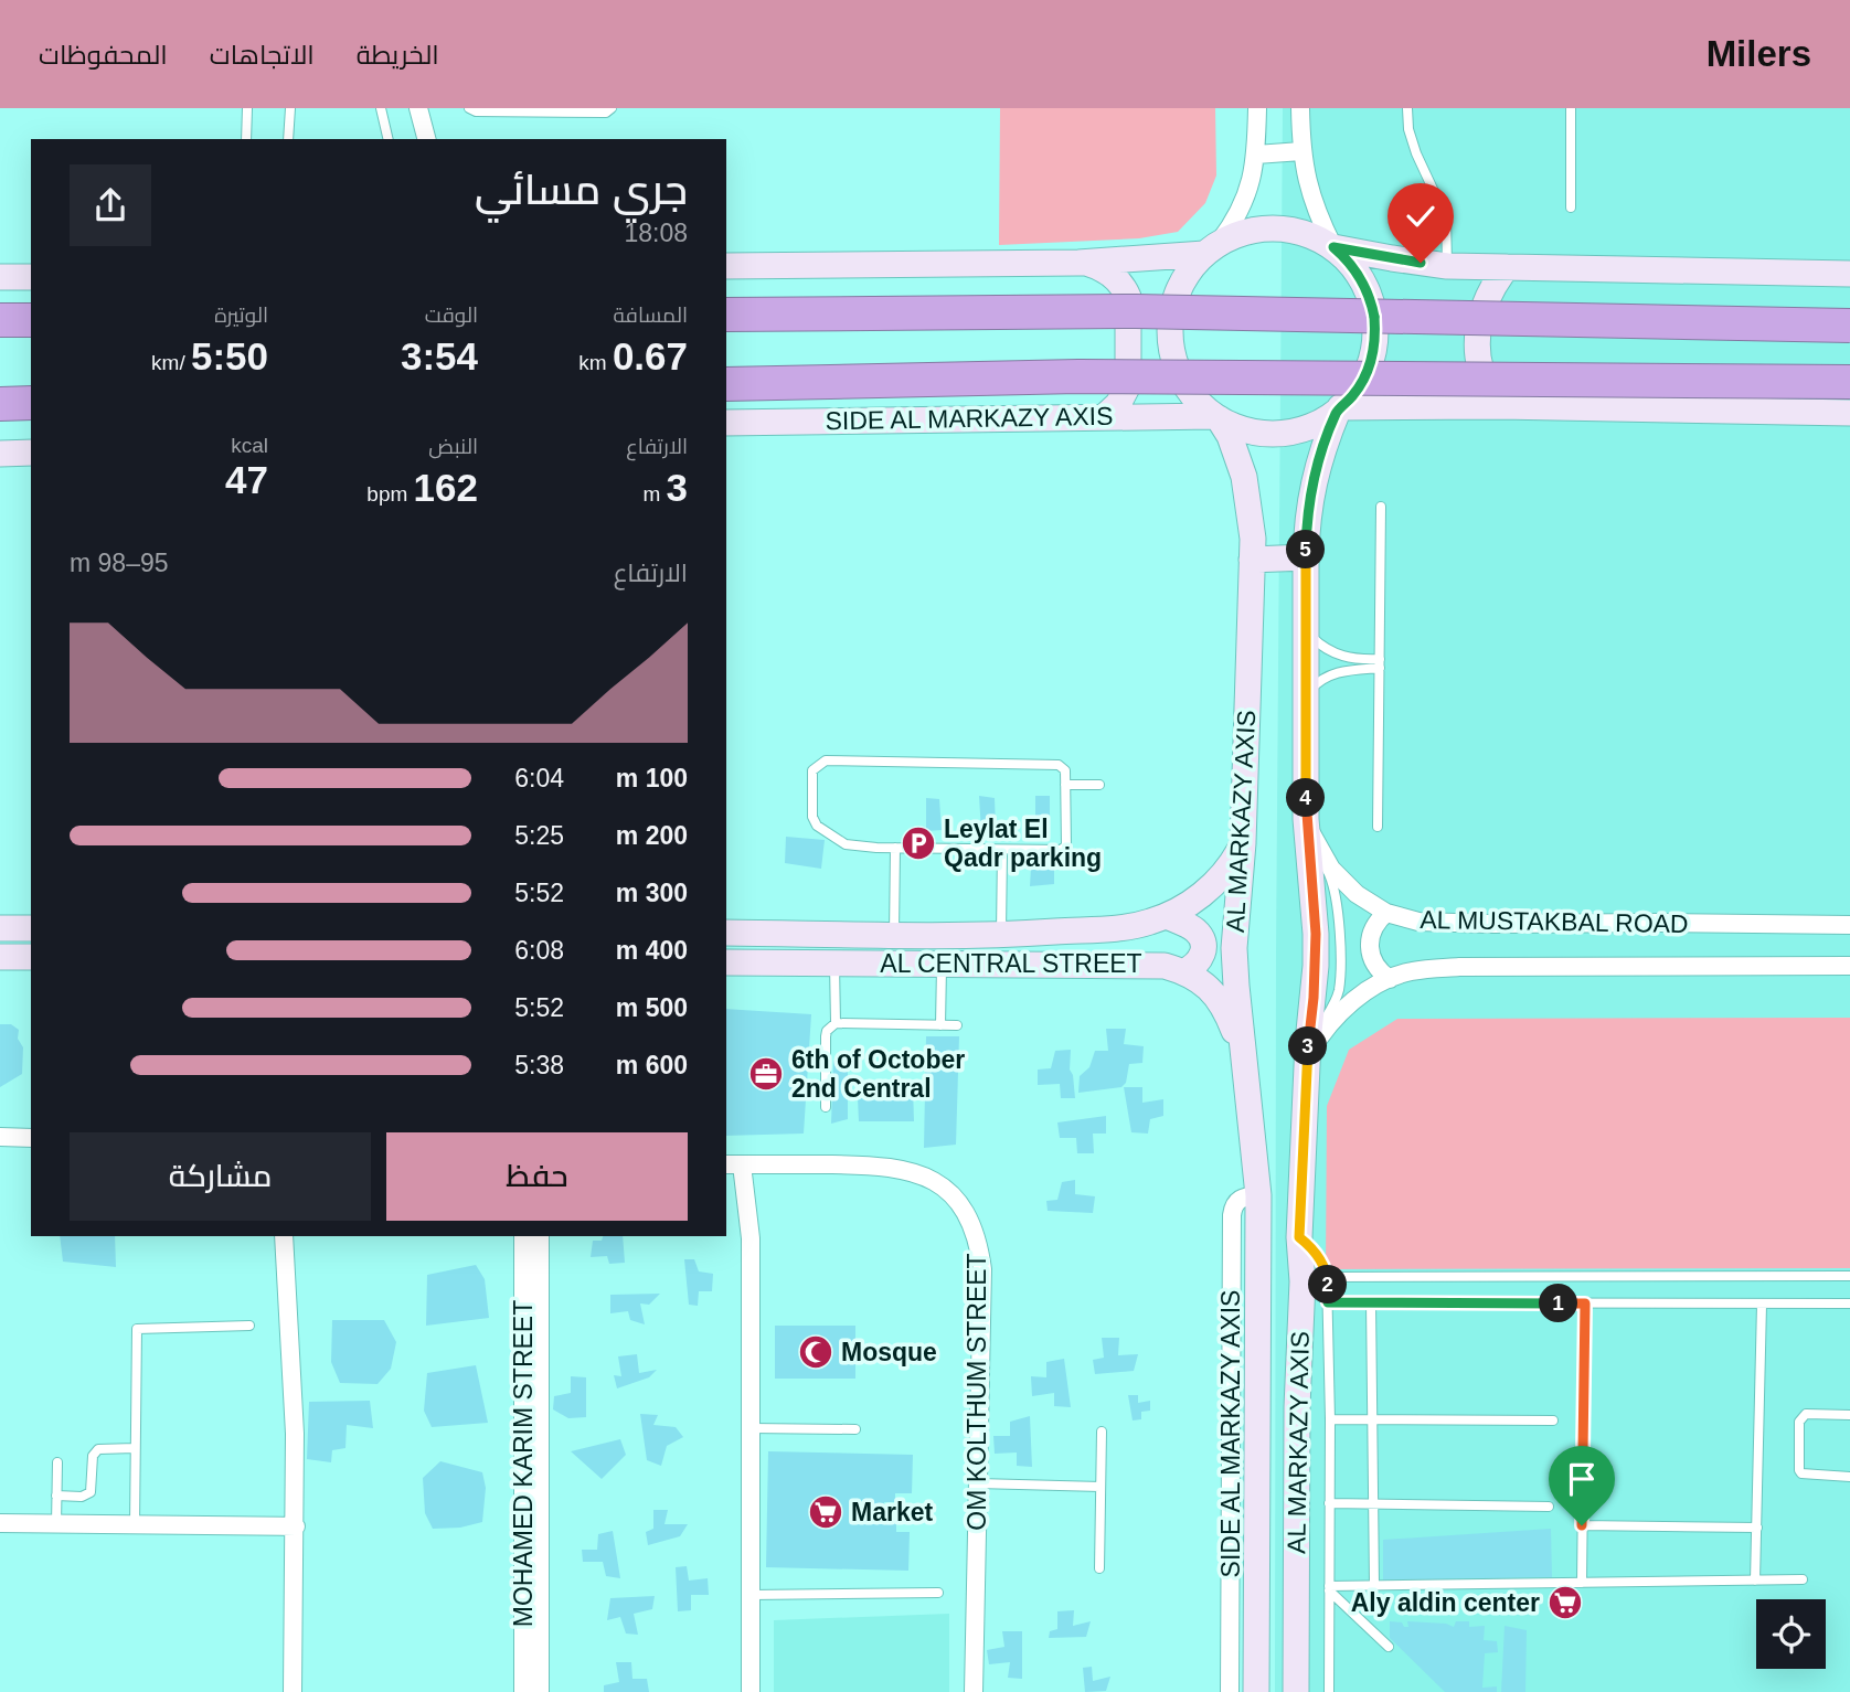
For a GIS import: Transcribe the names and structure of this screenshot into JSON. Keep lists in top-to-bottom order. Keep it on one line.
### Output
{"streets":{"main road":["SIDE AL MARKAZY AXIS","AL MARKAZY AXIS","AL CENTRAL STREET"],"street":["AL MUSTAKBAL ROAD","OM KOLTHUM STREET","MOHAMED KARIM STREET"]},"crossings":[["SIDE AL MARKAZY AXIS","AL MARKAZY AXIS"],["AL MARKAZY AXIS","AL MUSTAKBAL ROAD"],["AL MARKAZY AXIS","AL CENTRAL STREET"]],"places":{"parking":["Leylat El Qadr parking"],"office":["6th of October 2nd Central"],"mosque":["Mosque"],"supermarket":["Market","Aly aldin center"]},"page":{"header":"Milers","nav":["الخريطة","الاتجاهات","المحفوظات"],"heading":["جري مسائي","18:08"],"stats":[["المسافة","0.67 km"],["الوقت","3:54"],["الوتيرة","5:50 /km"],["الارتفاع","3 m"],["النبض","162 bpm"],["kcal","47"]],"pins":["5","4","3","2","1"],"chart":["الارتفاع","95–98 m"],"list":[{"name":"100 m","note":"6:04"},{"name":"200 m","note":"5:25"},{"name":"300 m","note":"5:52"},{"name":"400 m","note":"6:08"},{"name":"500 m","note":"5:52"},{"name":"600 m","note":"5:38"}],"buttons":["حفظ","مشاركة"]}}
